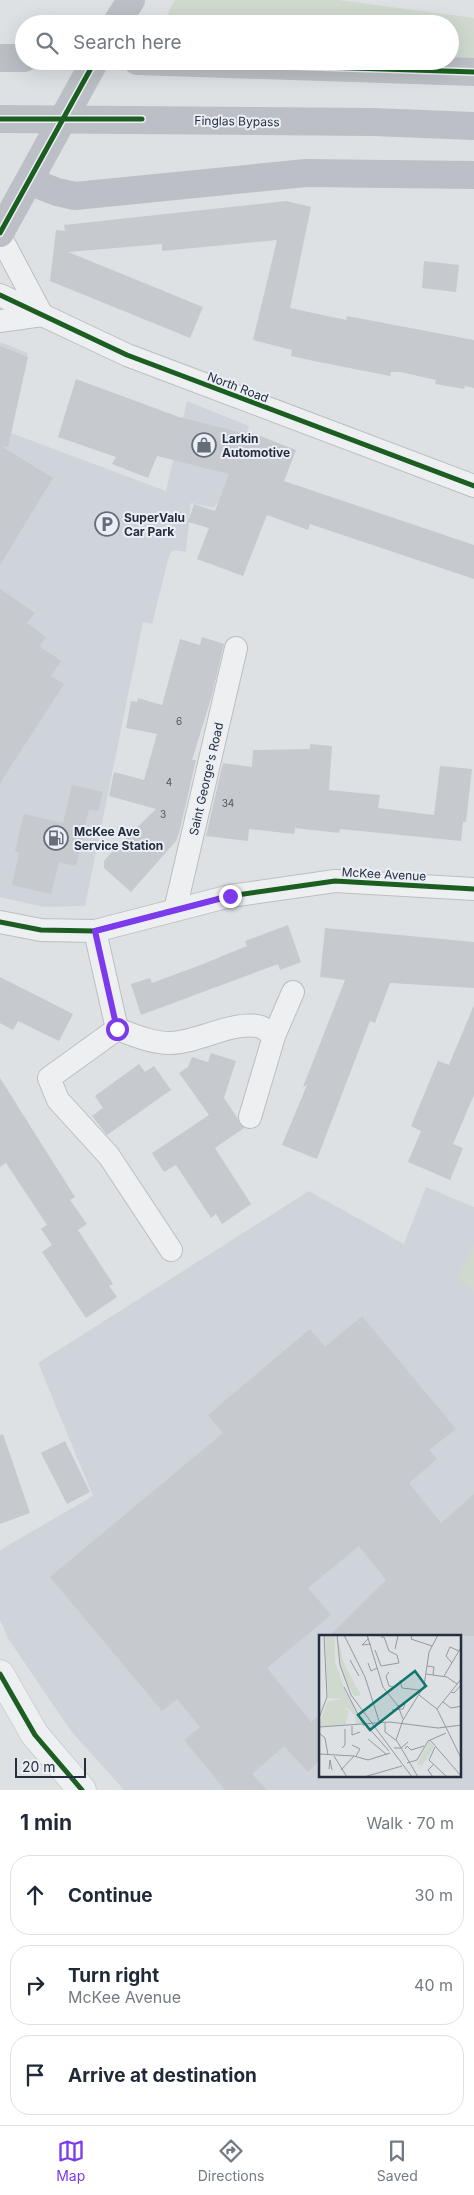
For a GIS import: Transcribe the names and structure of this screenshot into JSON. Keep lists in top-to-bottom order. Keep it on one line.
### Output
{"streets":{"main road":["Finglas Bypass"],"street":["North Road","Saint George's Road","McKee Avenue"]},"crossings":[["Saint George's Road","McKee Avenue"]],"places":{"shop":["Larkin Automotive"],"parking":["SuperValu Car Park"],"fuel station":["McKee Ave Service Station"]},"house_numbers":["6","4","34","3"],"scale_bar":"20 m","page":{"search":"Search here","scale":"20 m","heading":["1 min","Walk · 70 m"],"list":[["Continue","30 m"],["Turn right","McKee Avenue","40 m"],"Arrive at destination"],"nav":["Map","Directions","Saved"]}}
